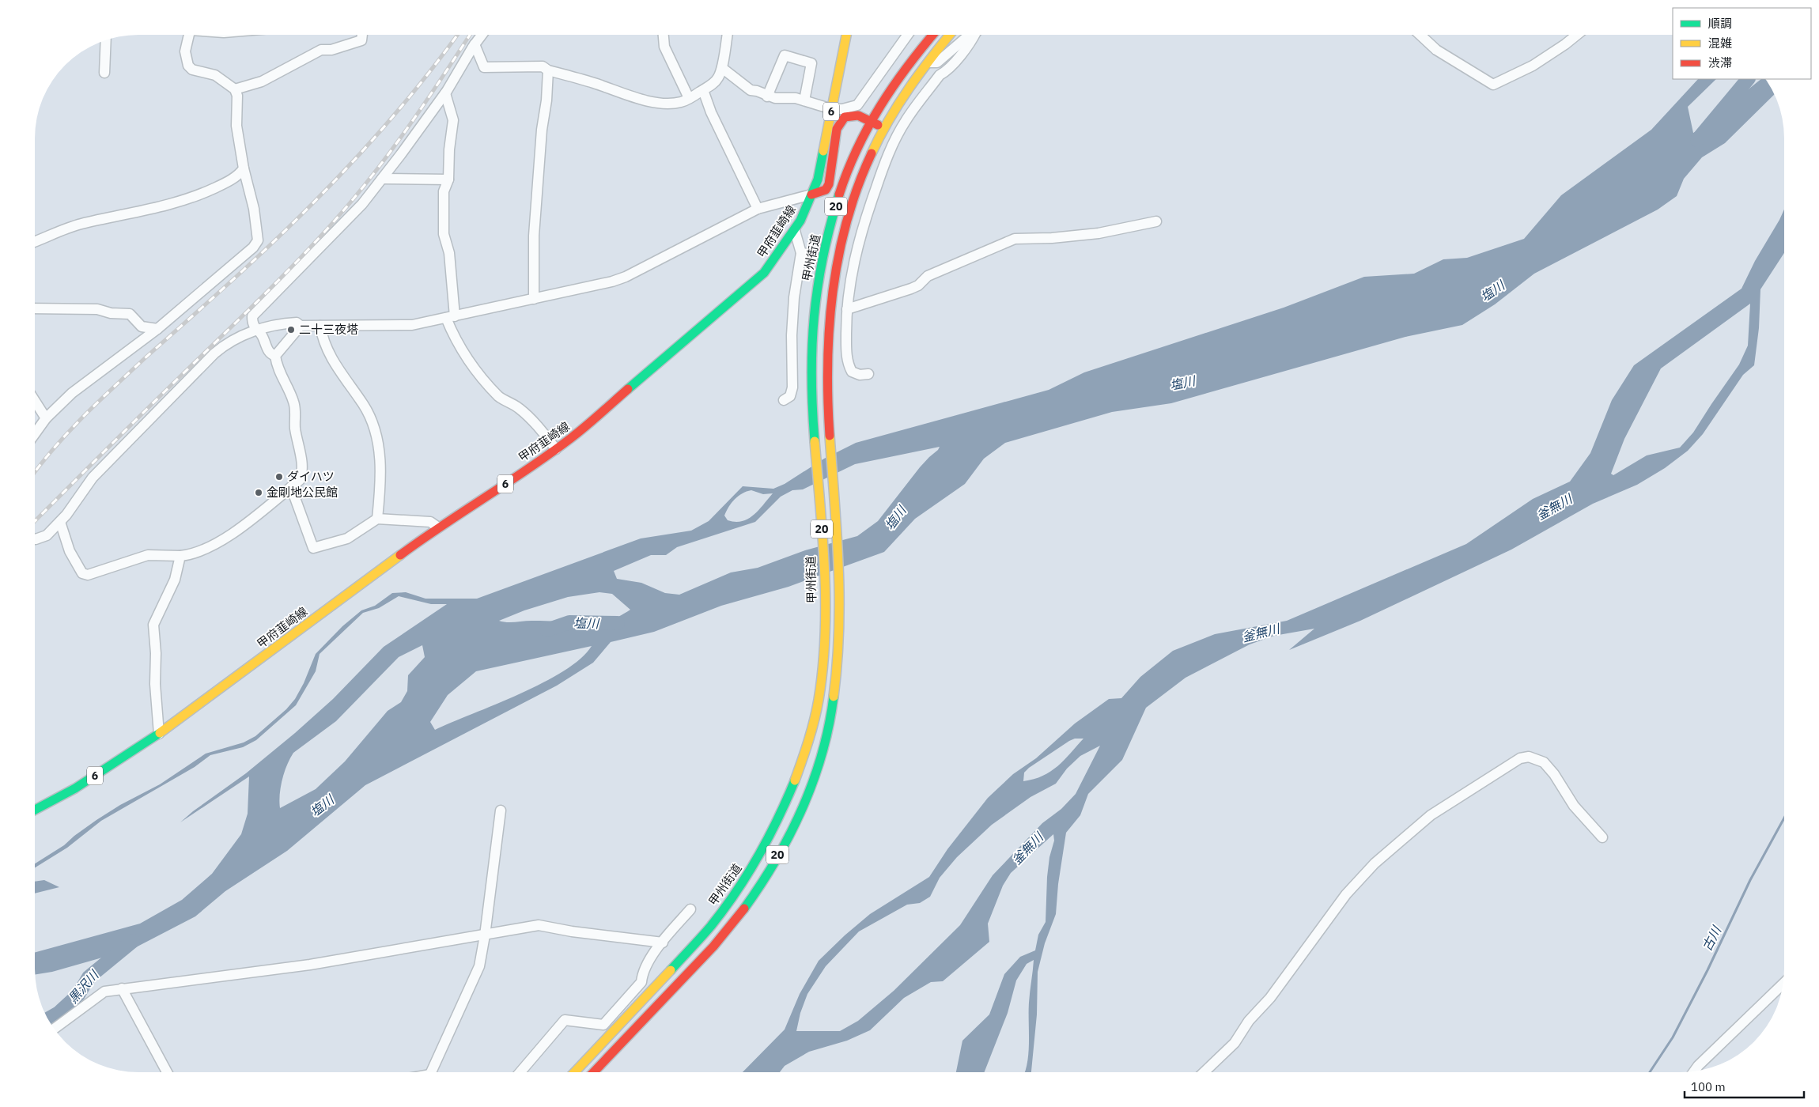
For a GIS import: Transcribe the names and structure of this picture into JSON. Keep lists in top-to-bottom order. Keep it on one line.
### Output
{"streets":{"main road":["6","20","甲府韮崎線","甲州街道"]},"water":["塩川","釜無川","古川","黒沢川"],"places":["二十三夜塔","ダイハツ","金剛地公民館"],"legend":["順調","混雑","渋滞"],"scale_bar":"100 m"}
